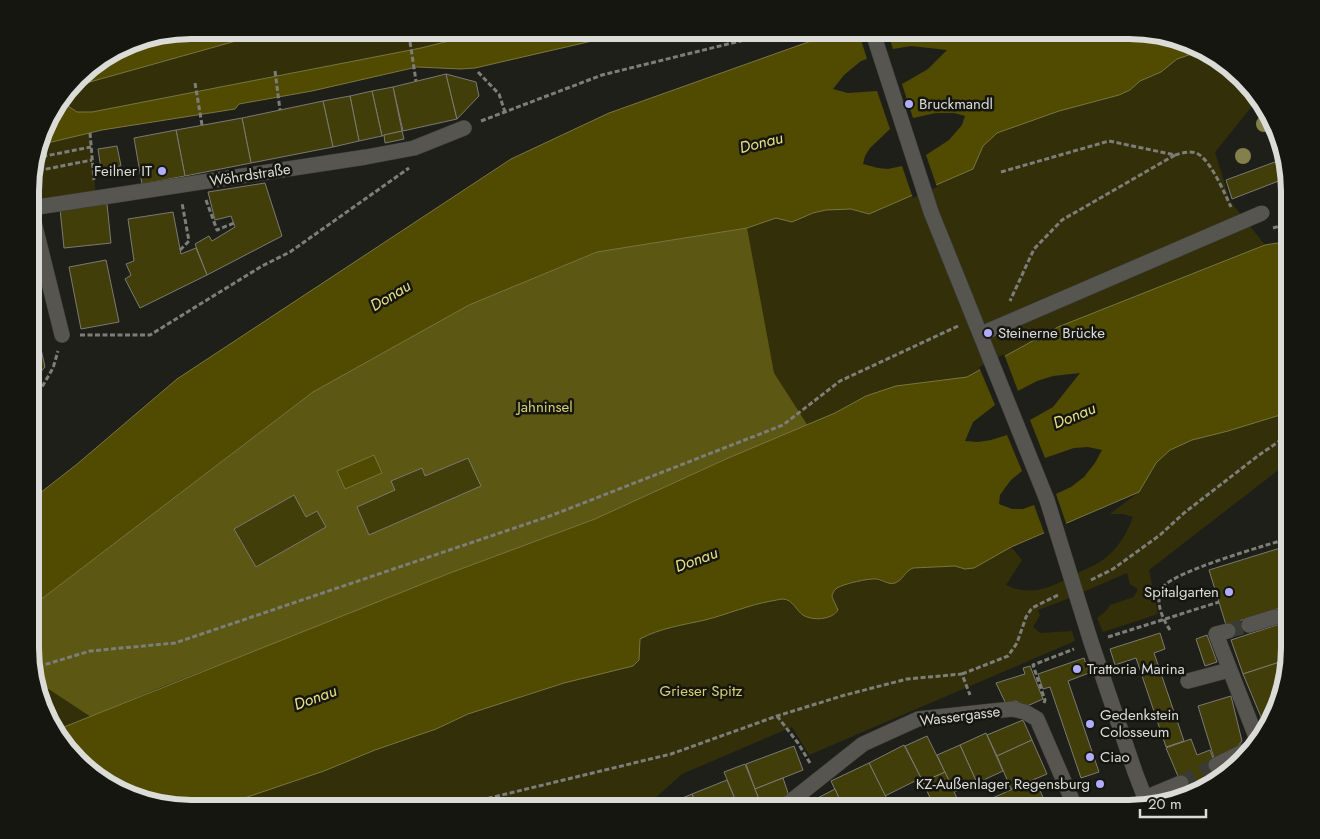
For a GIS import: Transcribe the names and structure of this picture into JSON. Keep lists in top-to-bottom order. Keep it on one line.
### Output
{"streets":{"street":["Wöhrdstraße","Wassergasse"]},"water":["Donau"],"parks":["Jahninsel","Grieser Spitz"],"places":["Bruckmandl","Feilner IT","Steinerne Brücke","Spitalgarten","Trattoria Marina","Gedenkstein Colosseum","Ciao","KZ-Außenlager Regensburg"],"scale_bar":"20 m"}
